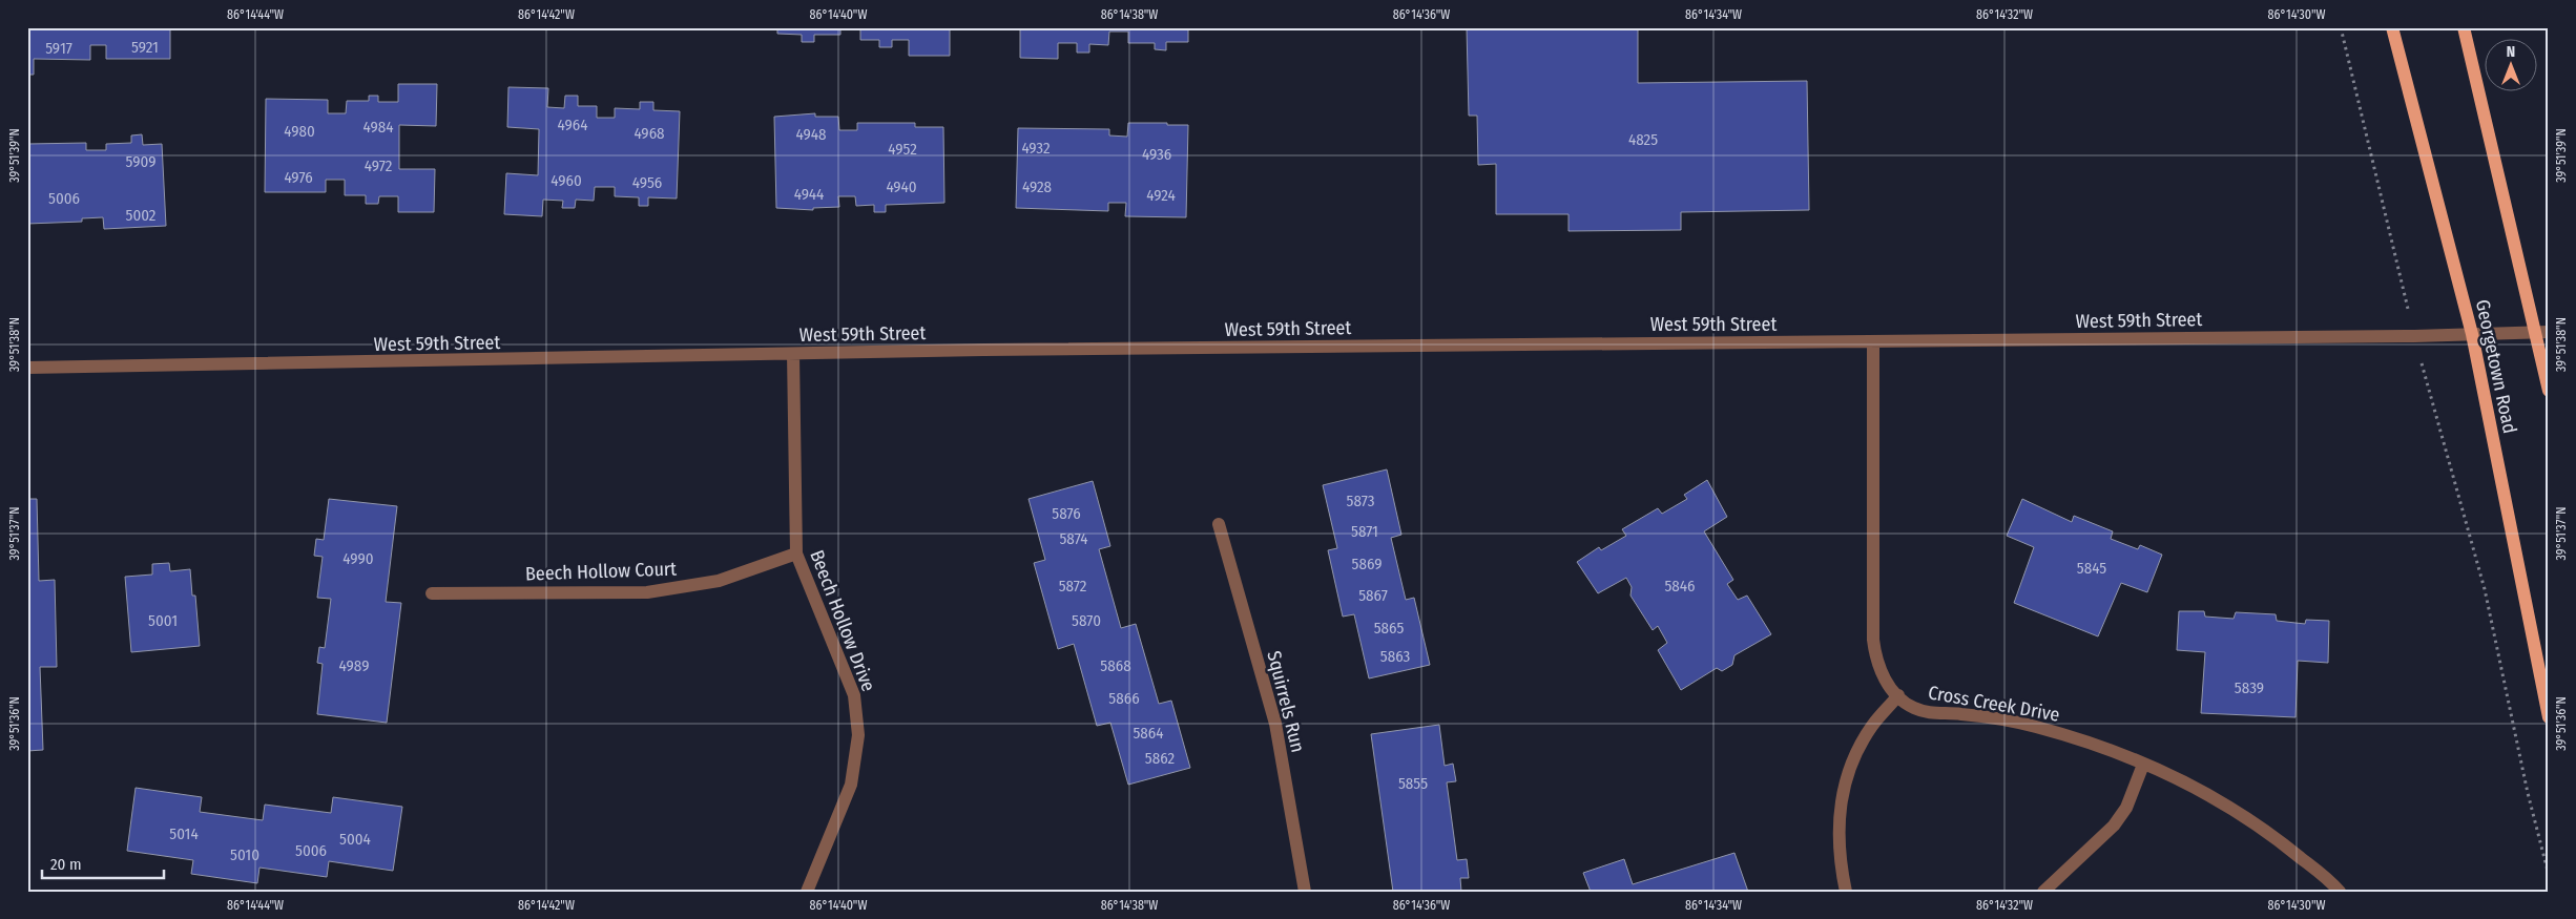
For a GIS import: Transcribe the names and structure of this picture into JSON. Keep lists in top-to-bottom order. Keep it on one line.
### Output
{"streets":{"main road":["Georgetown Road"],"street":["West 59th Street","Beech Hollow Court","Beech Hollow Drive","Squirrels Run","Cross Creek Drive"]},"crossings":[["West 59th Street","Georgetown Road"],["West 59th Street","Beech Hollow Drive"],["West 59th Street","Cross Creek Drive"],["Beech Hollow Court","Beech Hollow Drive"]],"house_numbers":["5921","5917","4964","4984","4980","4968","4948","4825","4932","4952","4936","5909","4972","4976","4960","4956","4940","4928","4944","4924","5006","5002","5873","5876","5871","5874","4990","5869","5845","5872","5846","5867","5001","5870","5865","5863","4989","5868","5839","5866","5864","5862","5855","5014","5004","5006","5010"],"scale_bar":"20 m","north":"top","coordinates":["86°14'44\"W","86°14'42\"W","86°14'40\"W","86°14'38\"W","86°14'36\"W","86°14'34\"W","86°14'32\"W","86°14'30\"W","39°51'39\"N","39°51'38\"N","39°51'37\"N","39°51'36\"N"]}
